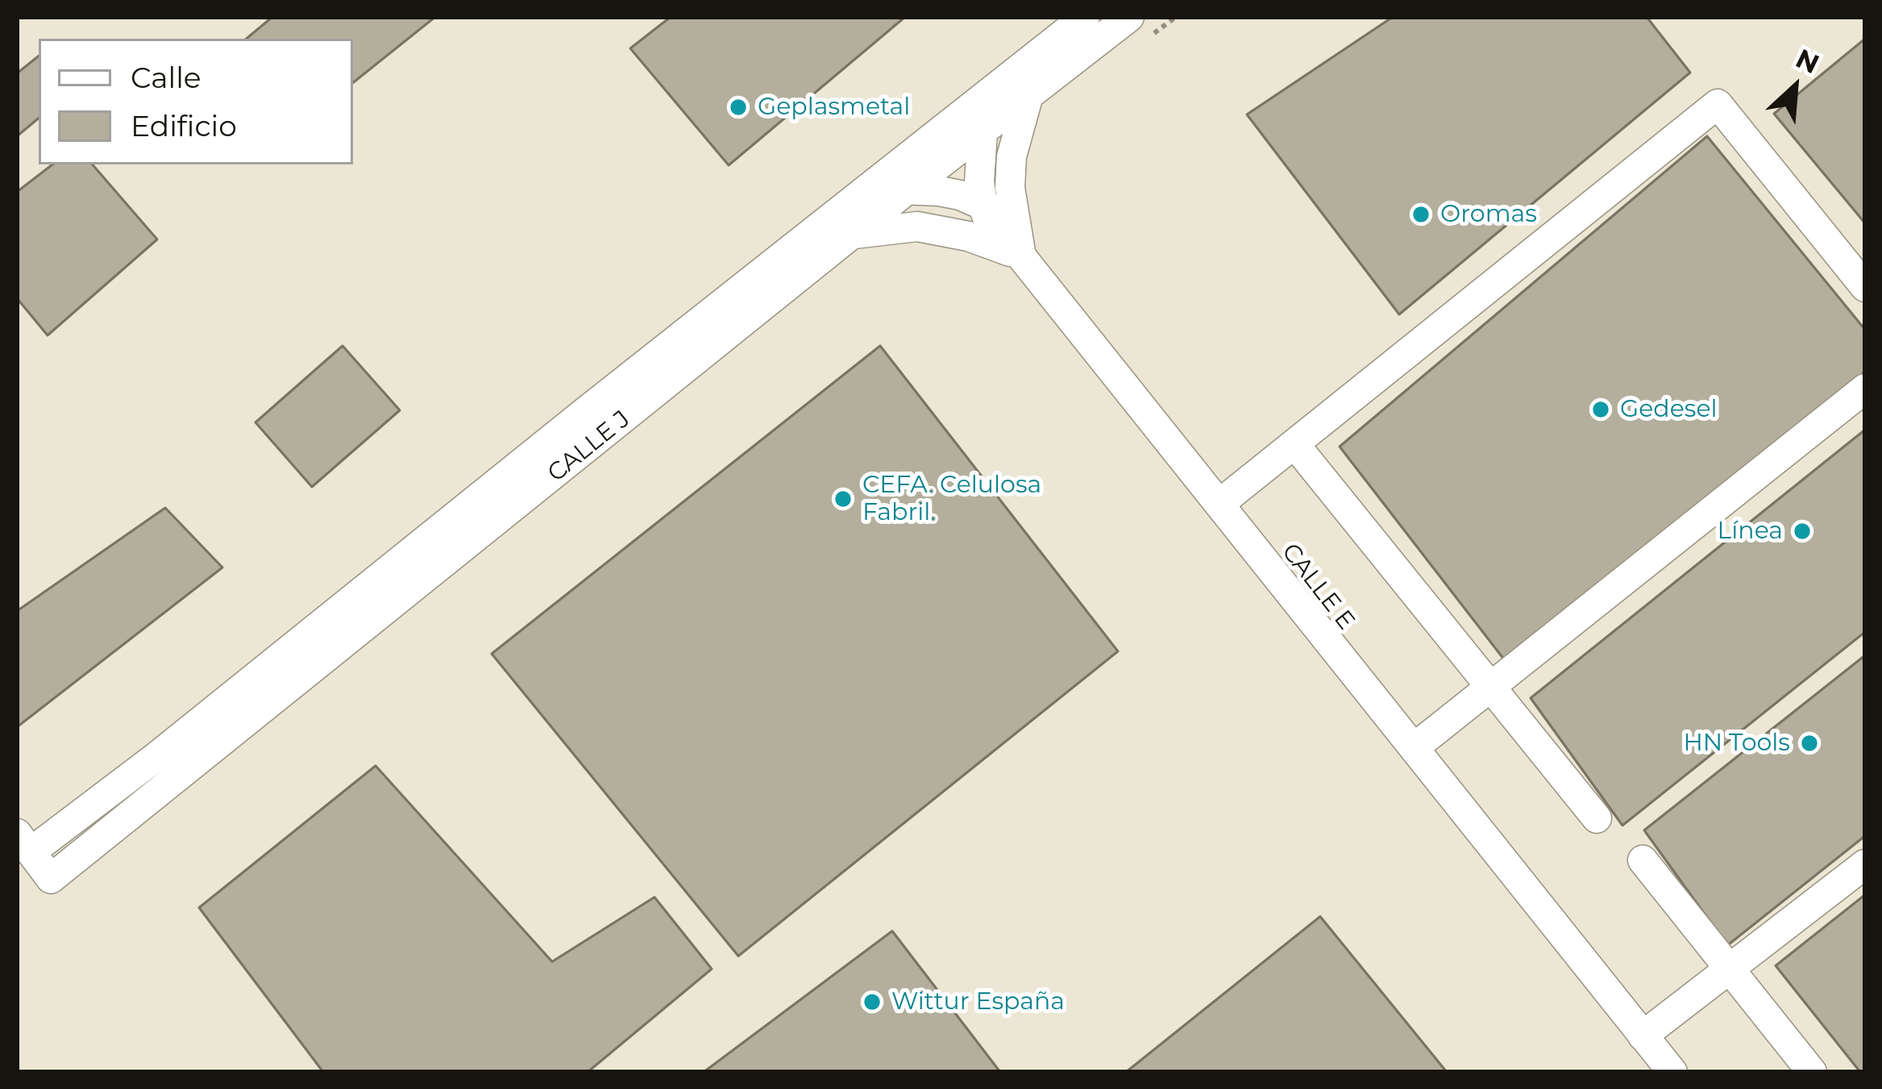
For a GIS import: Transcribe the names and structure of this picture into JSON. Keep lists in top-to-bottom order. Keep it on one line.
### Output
{"streets":{"street":["CALLE J","CALLE E"]},"crossings":[["CALLE J","CALLE E"]],"places":["Geplasmetal","Oromas","Gedesel","CEFA. Celulosa Fabril.","Línea","HN Tools","Wittur España"],"legend":["Calle","Edificio"],"north":"top right"}
